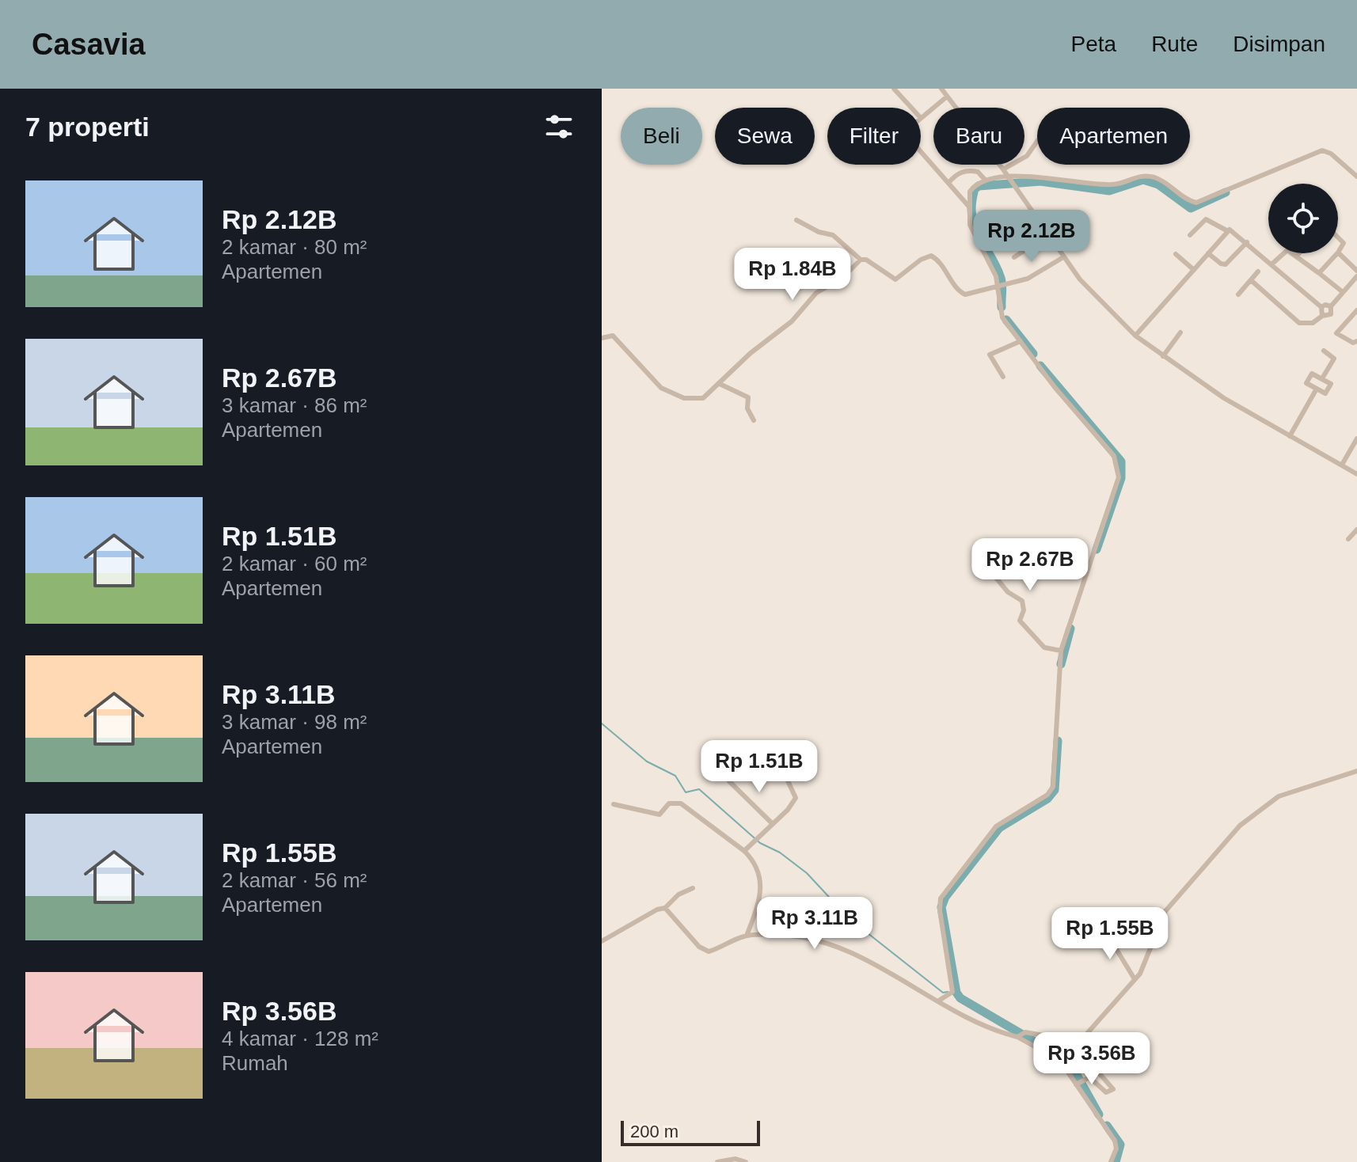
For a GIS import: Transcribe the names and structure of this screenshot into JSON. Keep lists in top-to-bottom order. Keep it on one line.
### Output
{"scale_bar":"200 m","page":{"header":"Casavia","nav":["Peta","Rute","Disimpan"],"heading":"7 properti","chip":["Beli","Sewa","Filter","Baru","Apartemen"],"list":[{"name":"Rp 2.12B","note":"2 kamar · 80 m² · Apartemen"},{"name":"Rp 2.67B","note":"3 kamar · 86 m² · Apartemen"},{"name":"Rp 1.51B","note":"2 kamar · 60 m² · Apartemen"},{"name":"Rp 3.11B","note":"3 kamar · 98 m² · Apartemen"},{"name":"Rp 1.55B","note":"2 kamar · 56 m² · Apartemen"},{"name":"Rp 3.56B","note":"4 kamar · 128 m² · Rumah"}],"price":["Rp 2.12B","Rp 1.84B","Rp 2.67B","Rp 1.51B","Rp 3.11B","Rp 1.55B","Rp 3.56B"],"scale":"200 m"}}
